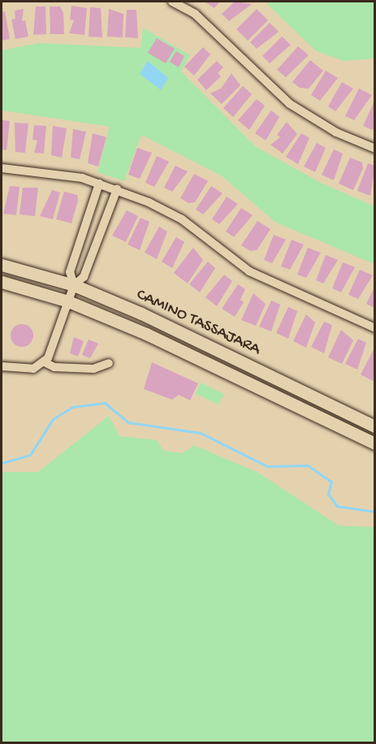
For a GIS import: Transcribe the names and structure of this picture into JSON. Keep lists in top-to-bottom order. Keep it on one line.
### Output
{"streets":{"main road":["CAMINO TASSAJARA"]}}
